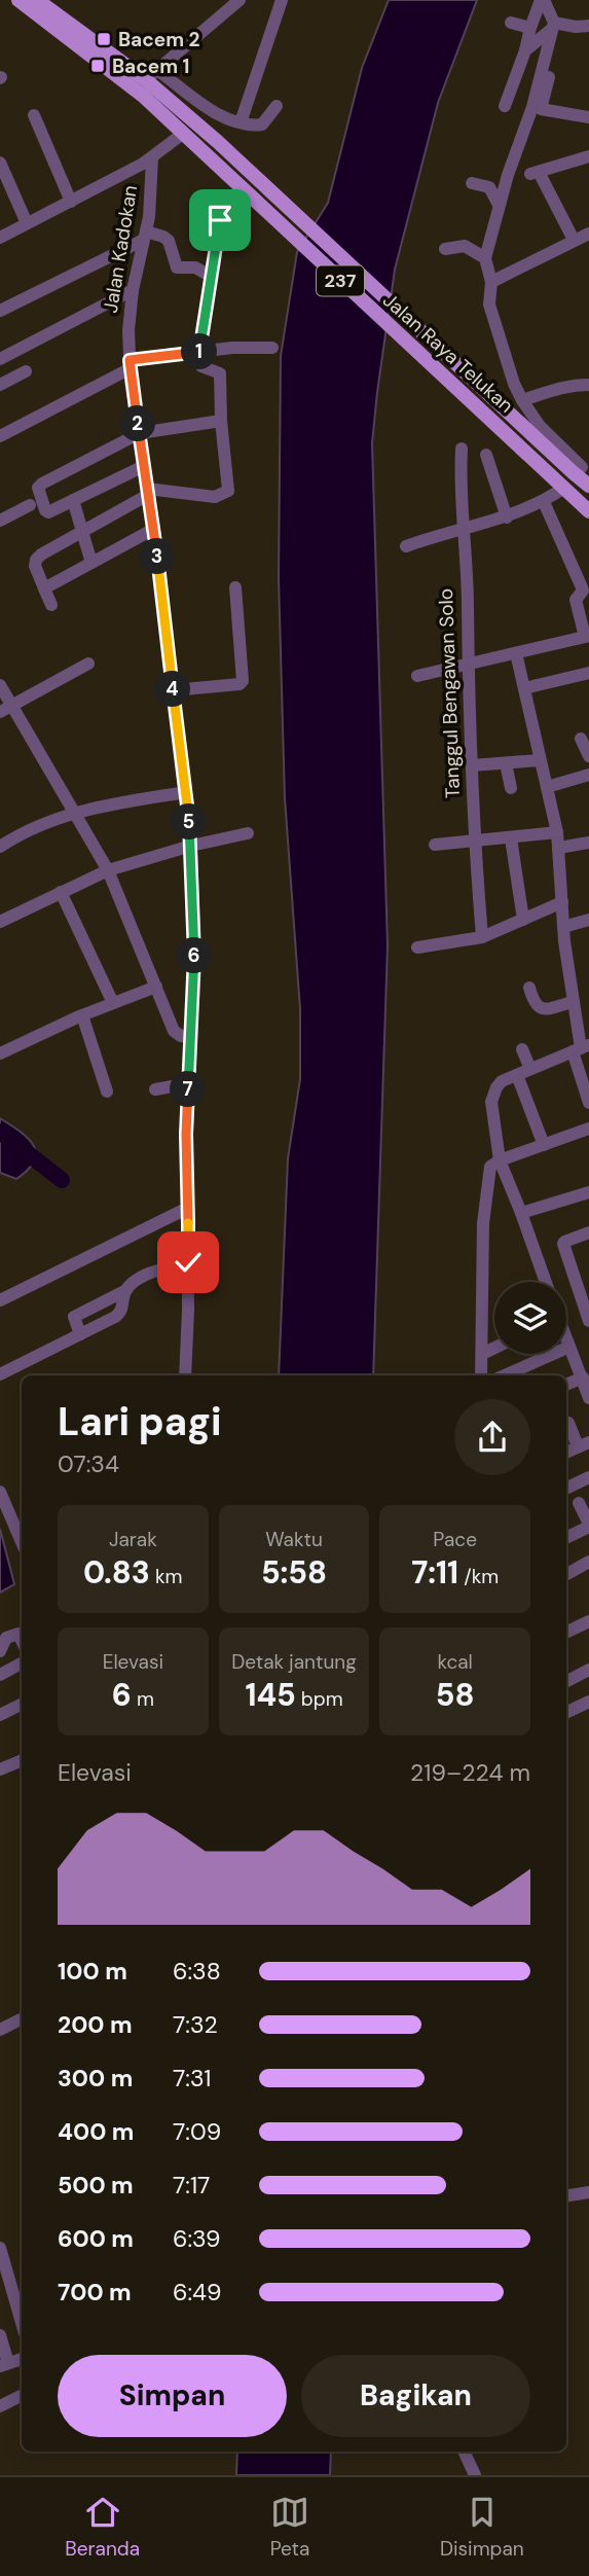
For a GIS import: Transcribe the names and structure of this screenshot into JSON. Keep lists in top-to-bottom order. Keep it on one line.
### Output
{"streets":{"main road":["237","Jalan Raya Telukan"],"street":["Jalan Kadokan","Tanggul Bengawan Solo"]},"places":{"transit":["Bacem 2","Bacem 1"]},"page":{"pins":["1","2","3","4","5","6","7"],"heading":["Lari pagi","07:34"],"stats":[["Jarak","0.83 km"],["Waktu","5:58"],["Pace","7:11 /km"],["Elevasi","6 m"],["Detak jantung","145 bpm"],["kcal","58"]],"chart":["Elevasi","219–224 m"],"list":[{"name":"100 m","note":"6:38"},{"name":"200 m","note":"7:32"},{"name":"300 m","note":"7:31"},{"name":"400 m","note":"7:09"},{"name":"500 m","note":"7:17"},{"name":"600 m","note":"6:39"},{"name":"700 m","note":"6:49"}],"buttons":["Simpan","Bagikan"],"tabs":["Beranda","Peta","Disimpan"]}}
